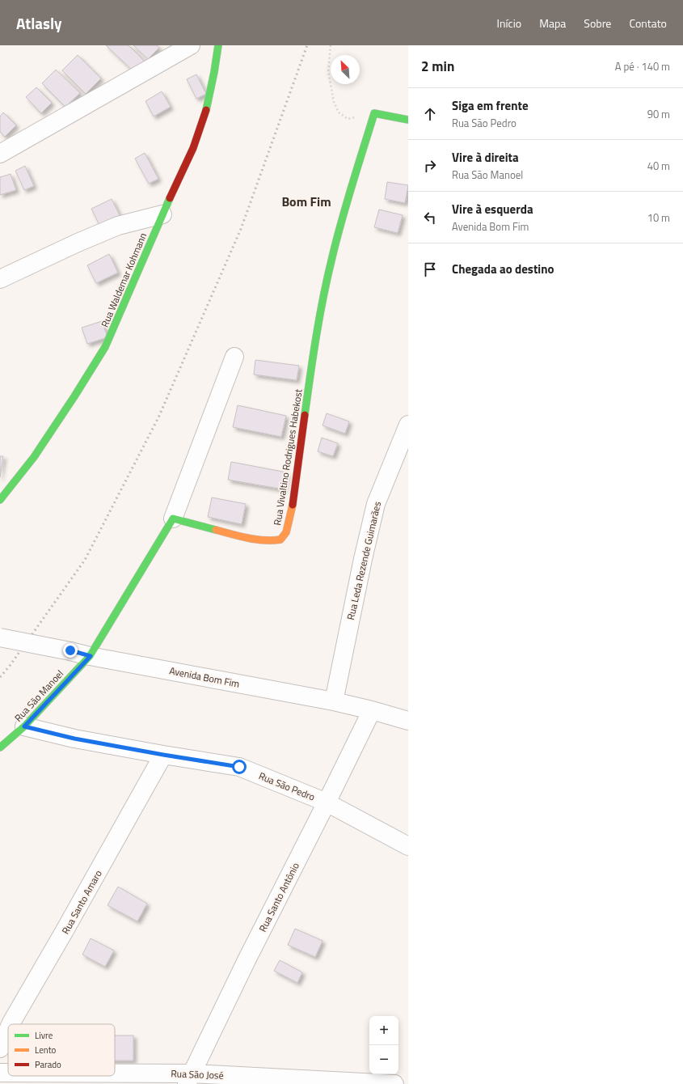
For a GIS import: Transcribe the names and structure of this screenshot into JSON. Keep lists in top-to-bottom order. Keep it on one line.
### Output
{"streets":{"street":["Rua Waldemar Kohmann","Rua Vivaltino Rodrigues Habekost","Rua Leda Rezende Guimarães","Avenida Bom Fim","Rua São Manoel","Rua São Pedro","Rua Santo Antônio","Rua Santo Amaro","Rua São José"]},"crossings":[["Rua Leda Rezende Guimarães","Avenida Bom Fim"],["Avenida Bom Fim","Rua São Manoel"],["Avenida Bom Fim","Rua Santo Antônio"],["Rua São Manoel","Rua São Pedro"],["Rua São Pedro","Rua Santo Antônio"],["Rua São Pedro","Rua Santo Amaro"],["Rua Santo Antônio","Rua São José"]],"districts":["Bom Fim"],"legend":["Livre","Lento","Parado"],"north":"top left","page":{"header":"Atlasly","nav":["Início","Mapa","Sobre","Contato"],"heading":["2 min","A pé · 140 m"],"list":[["Siga em frente","Rua São Pedro","90 m"],["Vire à direita","Rua São Manoel","40 m"],["Vire à esquerda","Avenida Bom Fim","10 m"],"Chegada ao destino"],"map_buttons":["+","−"]}}
